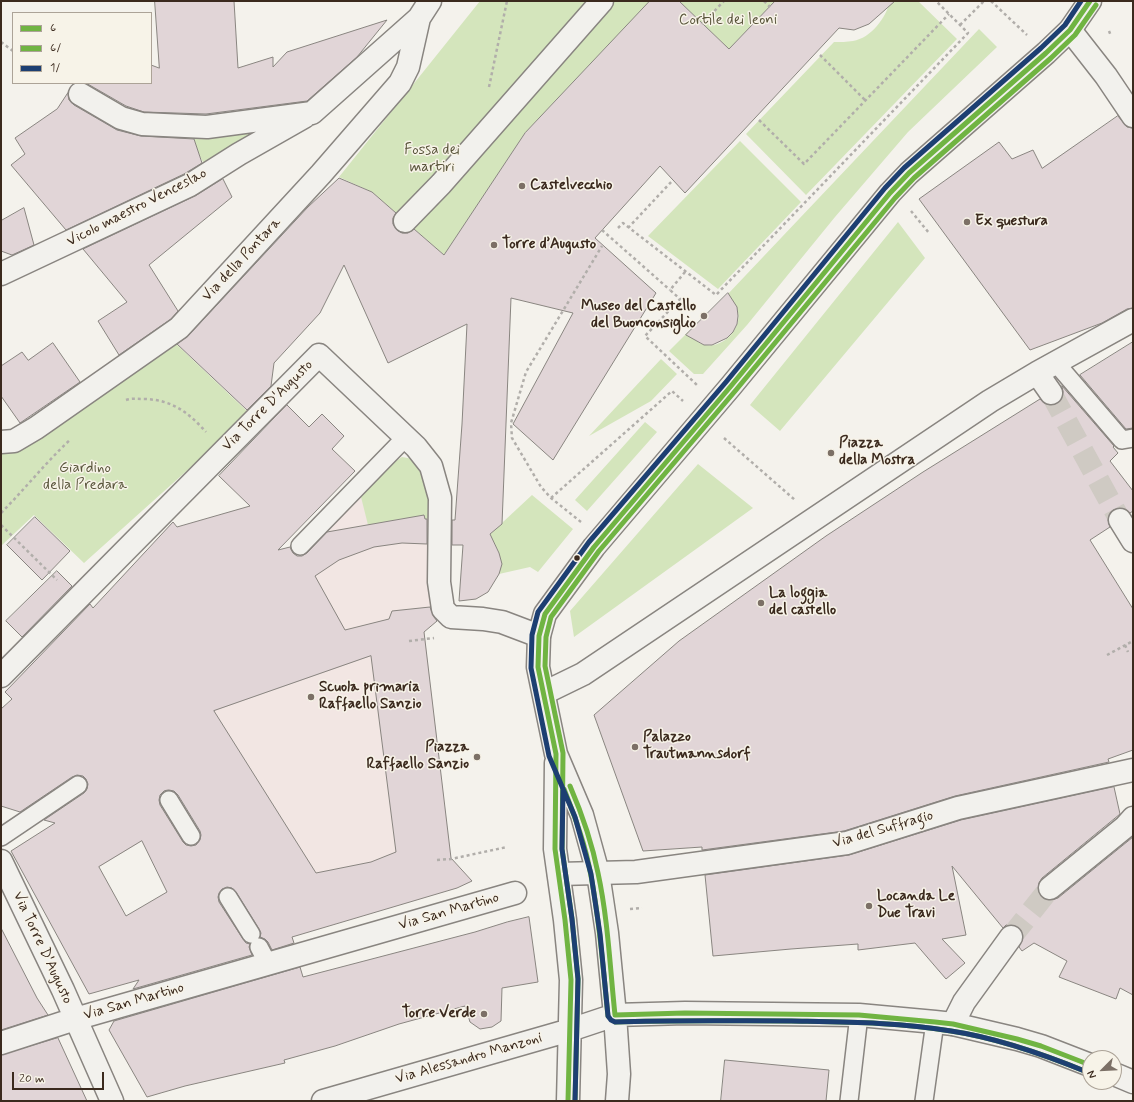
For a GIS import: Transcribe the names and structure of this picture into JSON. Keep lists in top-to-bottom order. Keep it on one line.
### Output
{"streets":{"street":["Vicolo maestro Venceslao","Via della Pontara","Via Torre D'Augusto","Via del Suffragio","Via San Martino","Via Alessandro Manzoni"]},"crossings":[["Vicolo maestro Venceslao","Via della Pontara"],["Via Torre D'Augusto","Via San Martino"]],"parks":["Cortile dei leoni","Fossa dei martiri","Giardino della Predara"],"places":["Castelvecchio","Ex questura","Torre d’Augusto","Museo del Castello del Buonconsiglio","Piazza della Mostra","La loggia del castello","Scuola primaria Raffaello Sanzio","Palazzo Trautmannsdorf","Piazza Raffaello Sanzio","Locanda Le Due Travi","Torre Verde"],"lines":["transit line 6","transit line 1/","transit line 6/"],"legend":["6","6/","1/"],"scale_bar":"20 m","north":"bottom left"}
